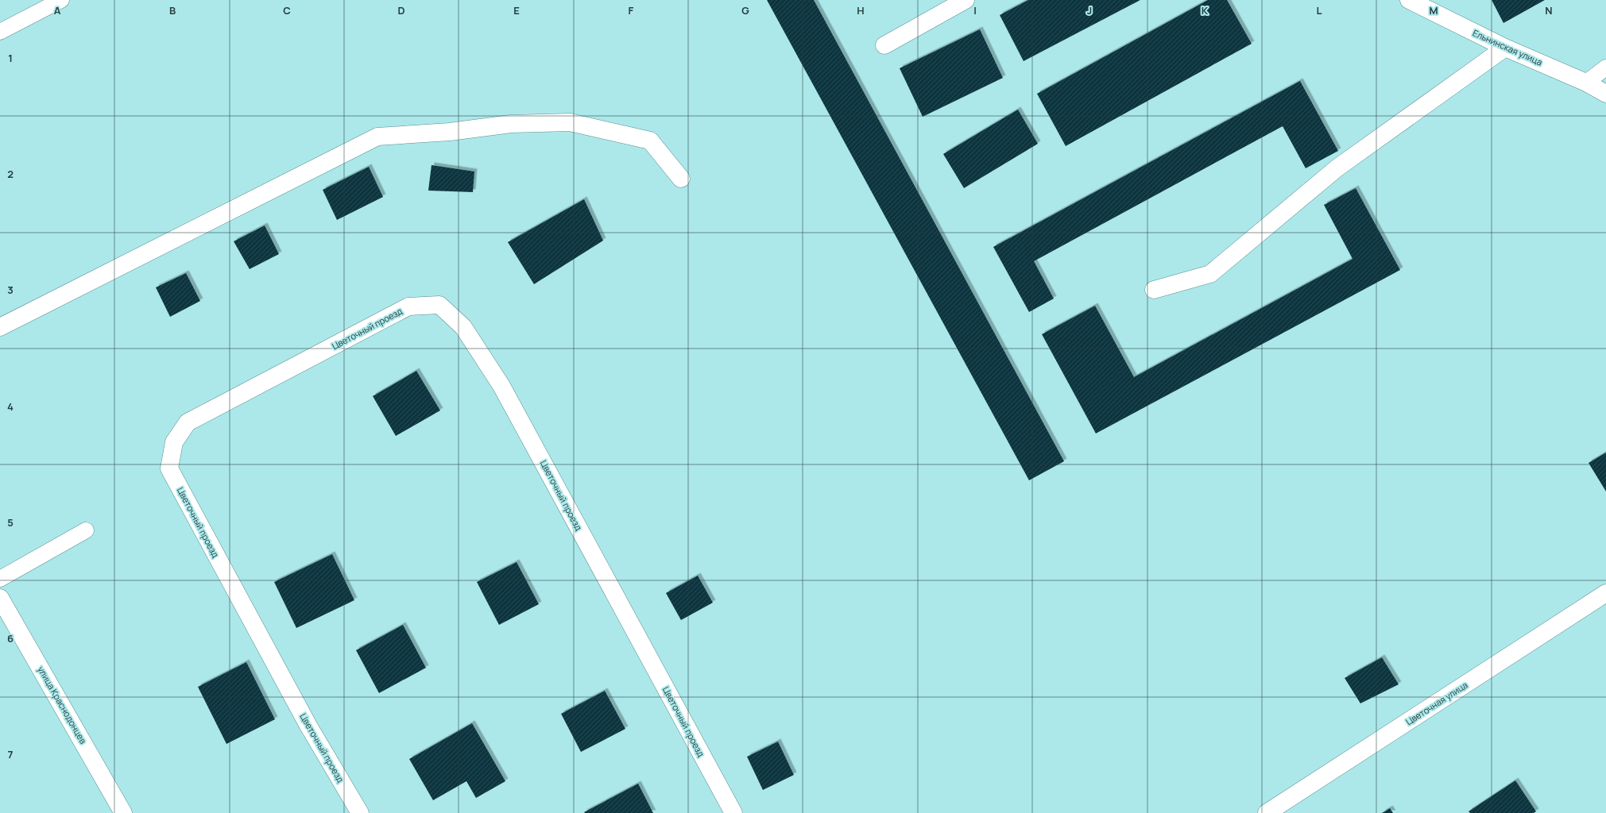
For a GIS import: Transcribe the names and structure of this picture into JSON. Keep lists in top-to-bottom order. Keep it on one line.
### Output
{"streets":{"street":["Ельнинская улица","Цветочный проезд","Цветочная улица","улица Краснодонцев"]},"grid":{"columns":["A","B","C","D","E","F","G","H","I","J","K","L","M","N"],"rows":["1","2","3","4","5","6","7"]}}
